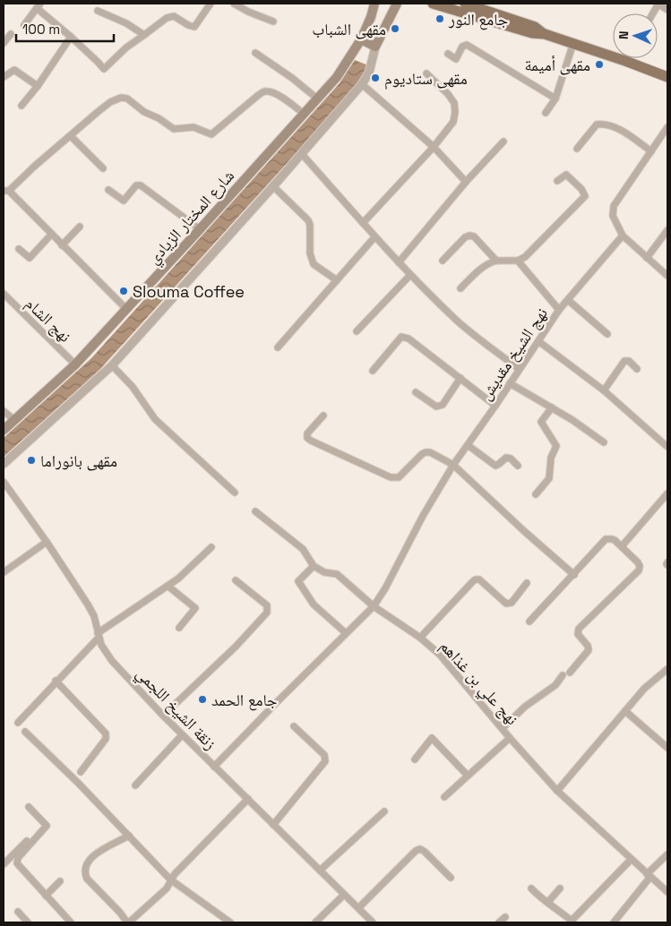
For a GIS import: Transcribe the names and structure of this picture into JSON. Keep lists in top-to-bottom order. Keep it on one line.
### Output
{"streets":{"main road":["شارع المختار الزيادي"],"street":["نهج الشام","نهج الشيخ مقديش","نهج علي بن غذاهم","زنقة الشيخ اللجمي"]},"crossings":[["شارع المختار الزيادي","نهج الشام"],["نهج الشيخ مقديش","نهج علي بن غذاهم"],["نهج الشيخ مقديش","زنقة الشيخ اللجمي"]],"places":["جامع النور","مقهى الشباب","مقهى أميمة","مقهى ستاديوم","Slouma Coffee","مقهى بانوراما","جامع الحمد"],"scale_bar":"100 m","north":"left"}
